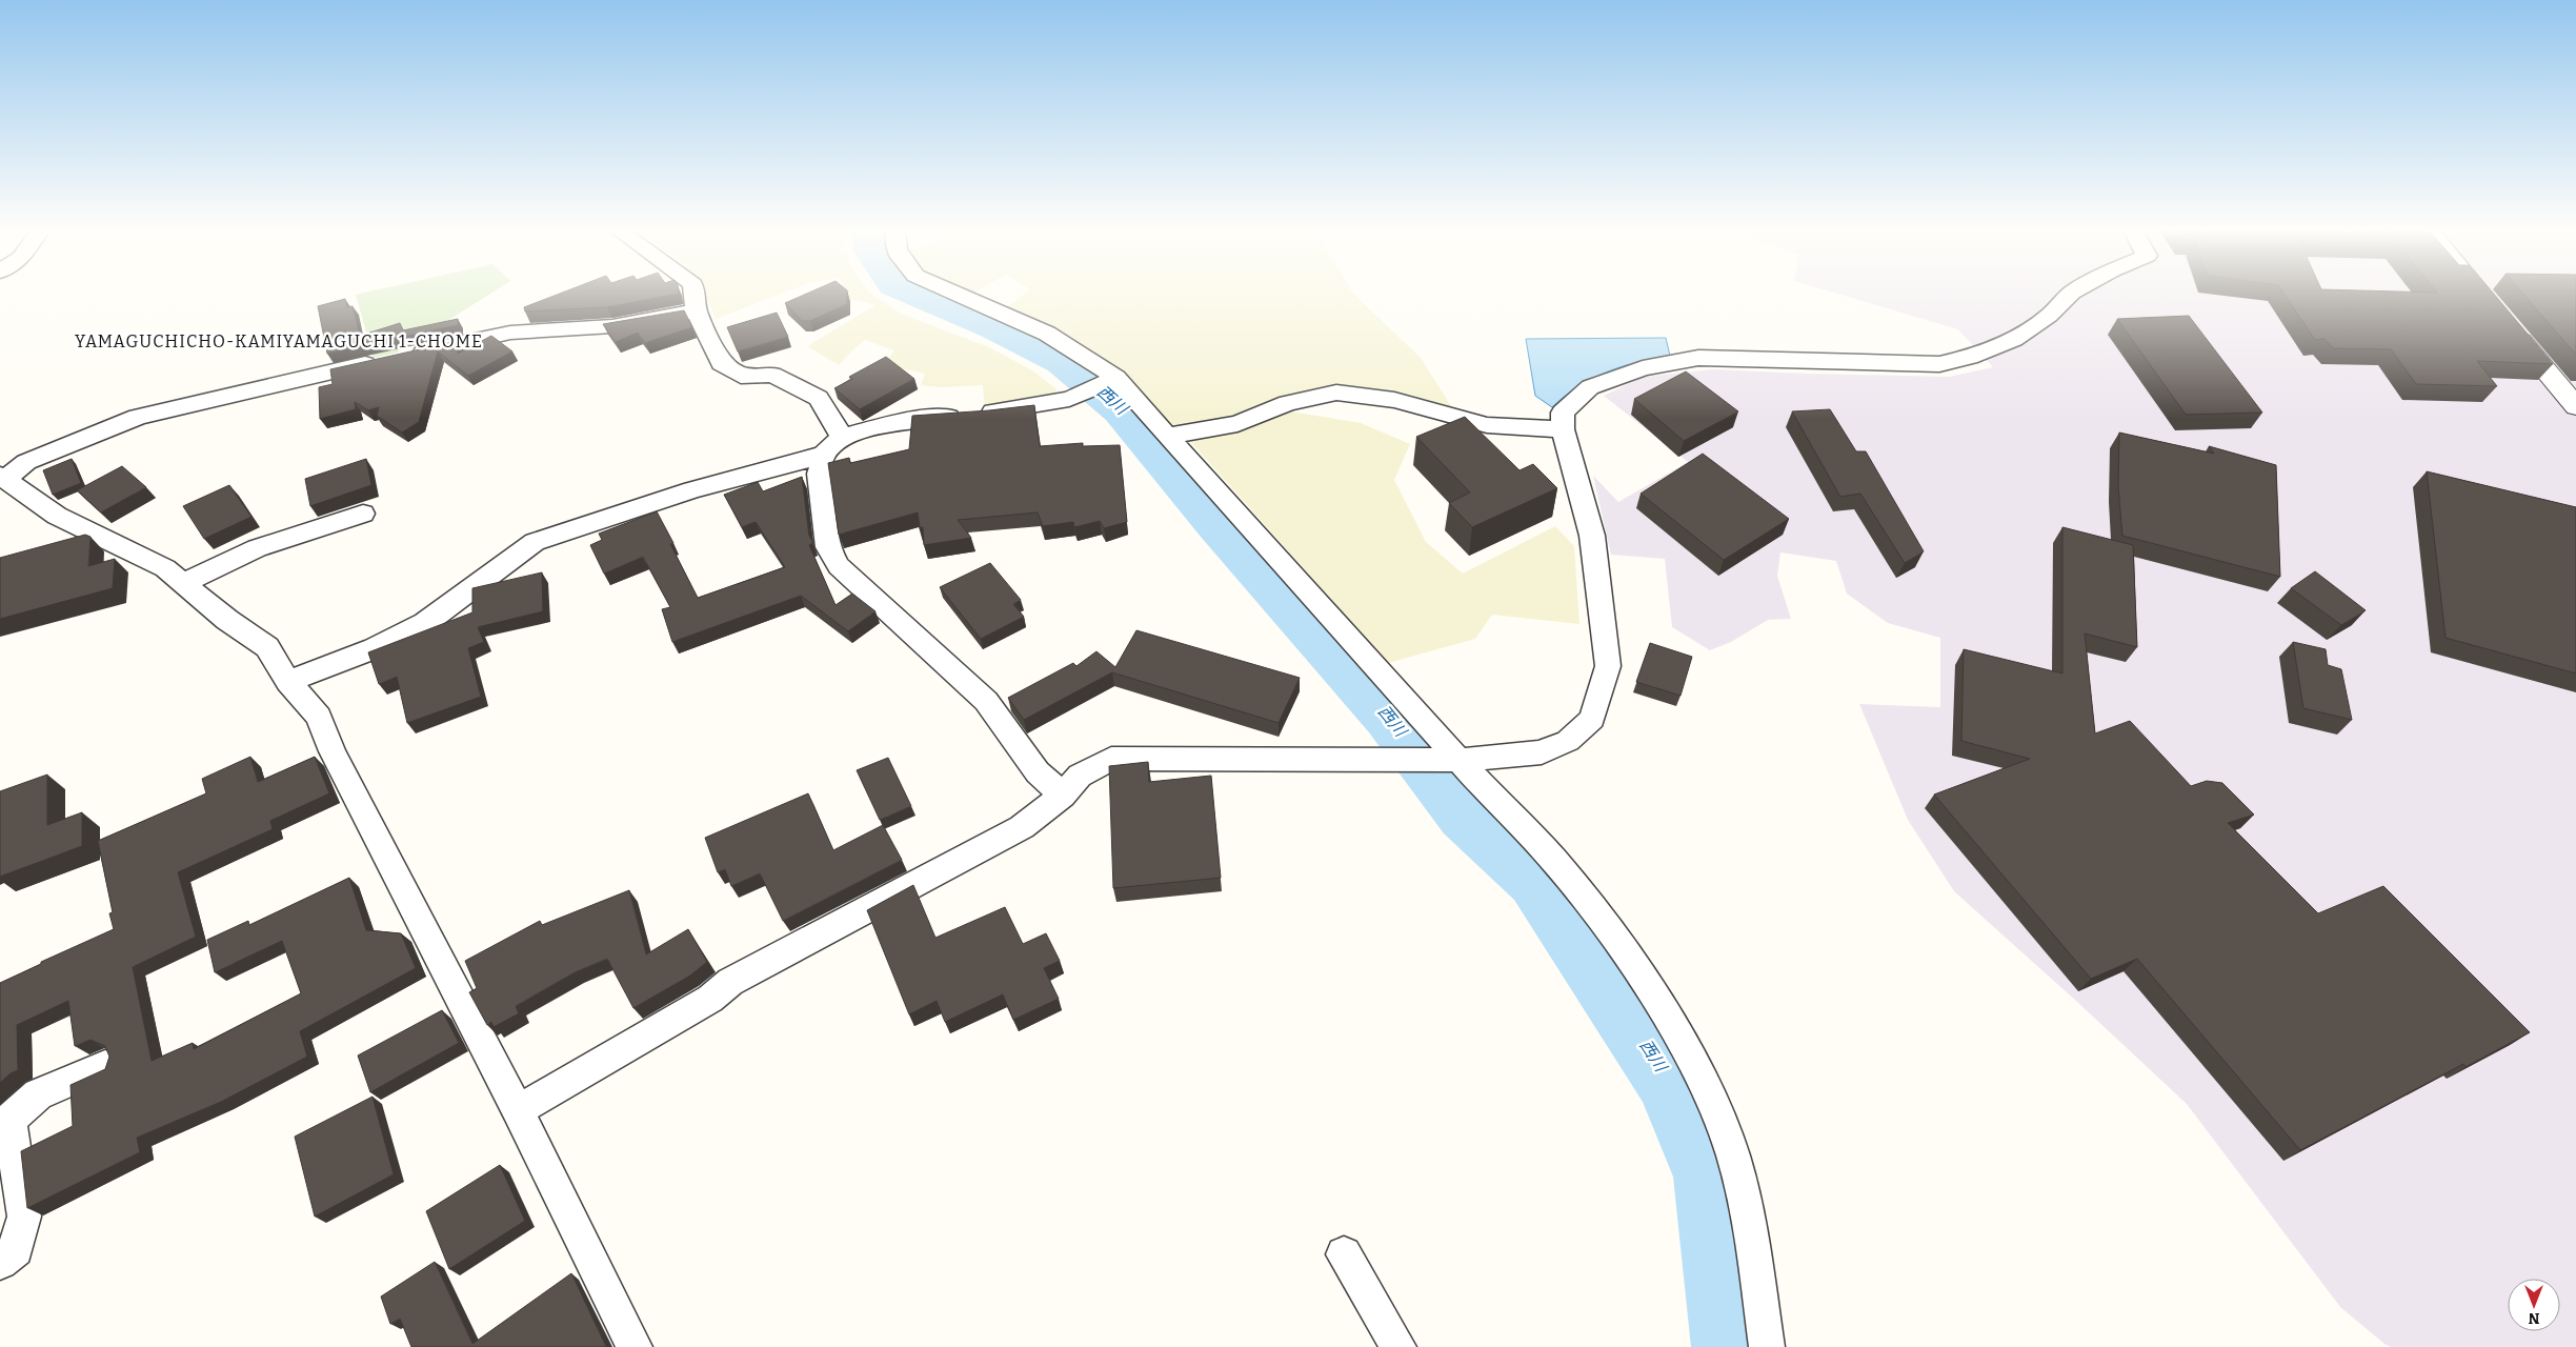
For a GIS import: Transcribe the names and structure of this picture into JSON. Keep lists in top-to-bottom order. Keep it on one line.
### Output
{"districts":["YAMAGUCHICHO-KAMIYAMAGUCHI 1-CHOME"],"water":["西川"],"north":"bottom"}
